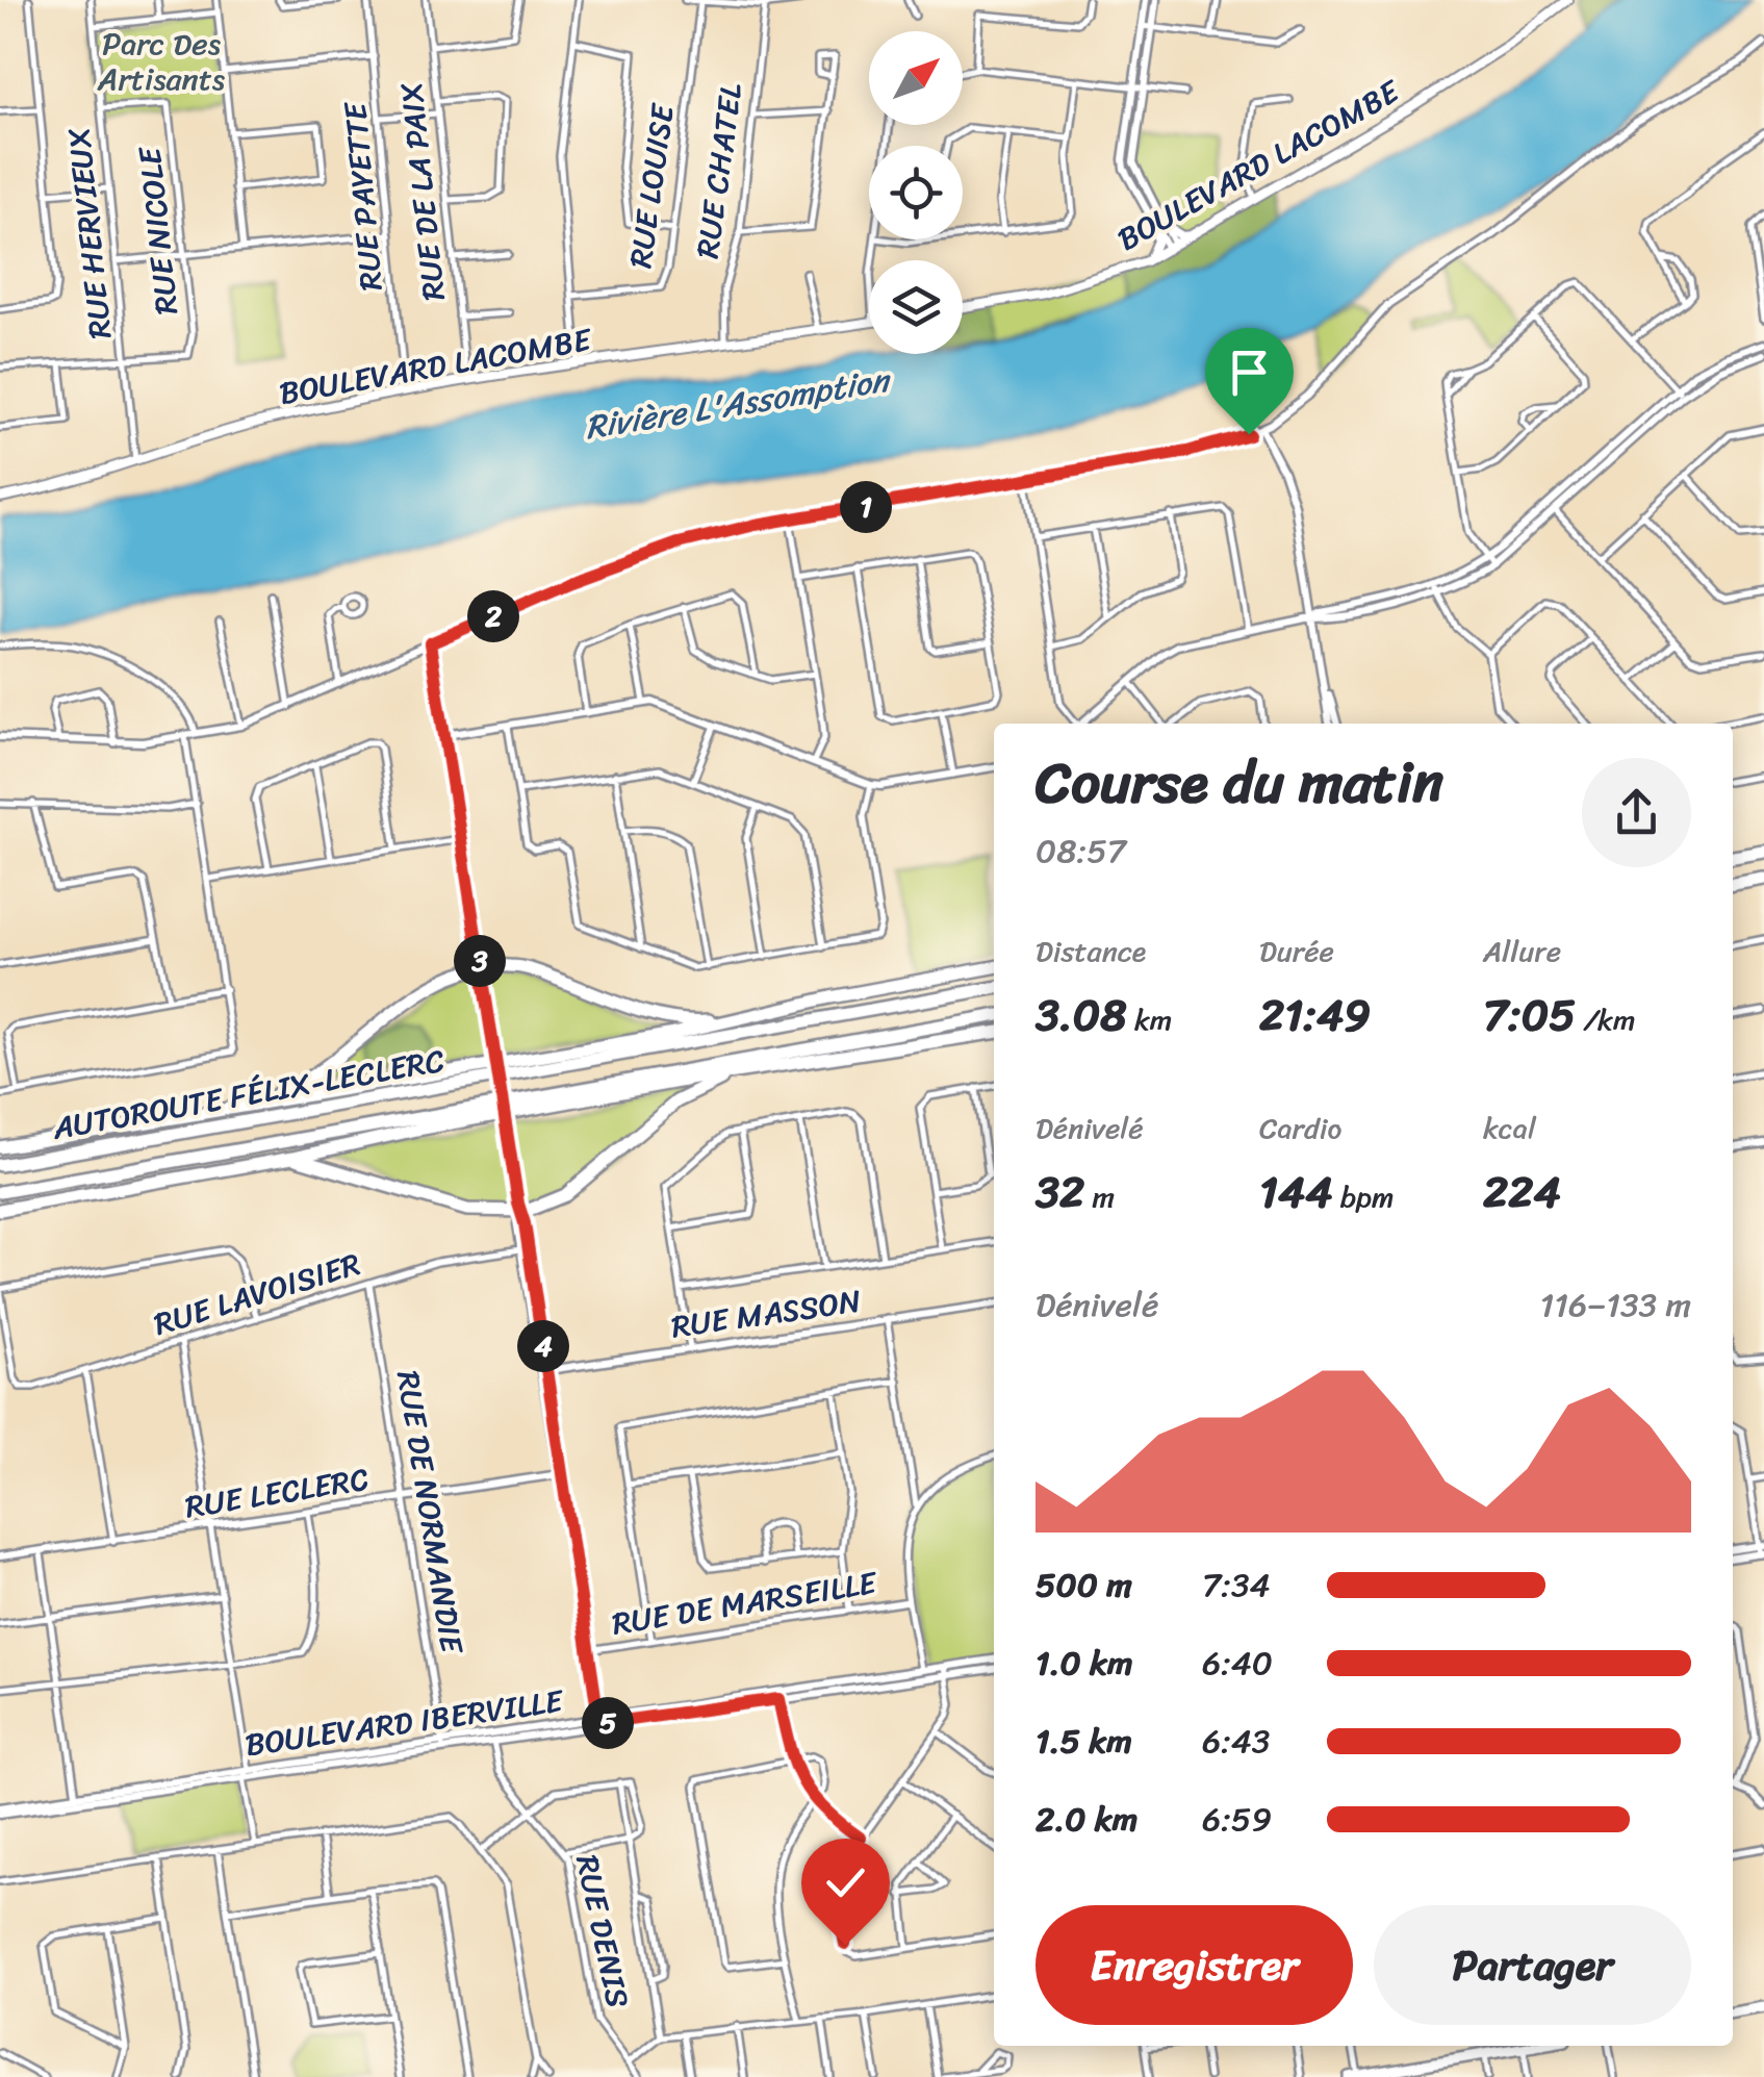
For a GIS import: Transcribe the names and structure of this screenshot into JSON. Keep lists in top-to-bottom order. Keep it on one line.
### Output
{"streets":{"highway":["AUTOROUTE FÉLIX-LECLERC"],"main road":["BOULEVARD LACOMBE"],"street":["RUE CHATEL","RUE LOUISE","RUE DE LA PAIX","RUE PAYETTE","RUE NICOLE","RUE HERVIEUX","RUE LAVOISIER","RUE MASSON","RUE LECLERC","RUE DE NORMANDIE","RUE DE MARSEILLE","BOULEVARD IBERVILLE","RUE DENIS"]},"crossings":[["BOULEVARD LACOMBE","RUE CHATEL"],["BOULEVARD LACOMBE","RUE DE LA PAIX"],["BOULEVARD LACOMBE","RUE PAYETTE"],["BOULEVARD LACOMBE","RUE HERVIEUX"],["RUE NICOLE","RUE HERVIEUX"],["RUE LAVOISIER","RUE DE NORMANDIE"],["RUE LECLERC","RUE DE NORMANDIE"],["RUE DE NORMANDIE","BOULEVARD IBERVILLE"],["BOULEVARD IBERVILLE","RUE DENIS"]],"water":["Rivière L'Assomption"],"parks":["Parc Des Artisants"],"north":"top right","page":{"pins":["1","2","3","4","5"],"heading":["Course du matin","08:57"],"stats":[["Distance","3.08 km"],["Durée","21:49"],["Allure","7:05 /km"],["Dénivelé","32 m"],["Cardio","144 bpm"],["kcal","224"]],"chart":["Dénivelé","116–133 m"],"list":[{"name":"500 m","note":"7:34"},{"name":"1.0 km","note":"6:40"},{"name":"1.5 km","note":"6:43"},{"name":"2.0 km","note":"6:59"}],"buttons":["Enregistrer","Partager"]}}
